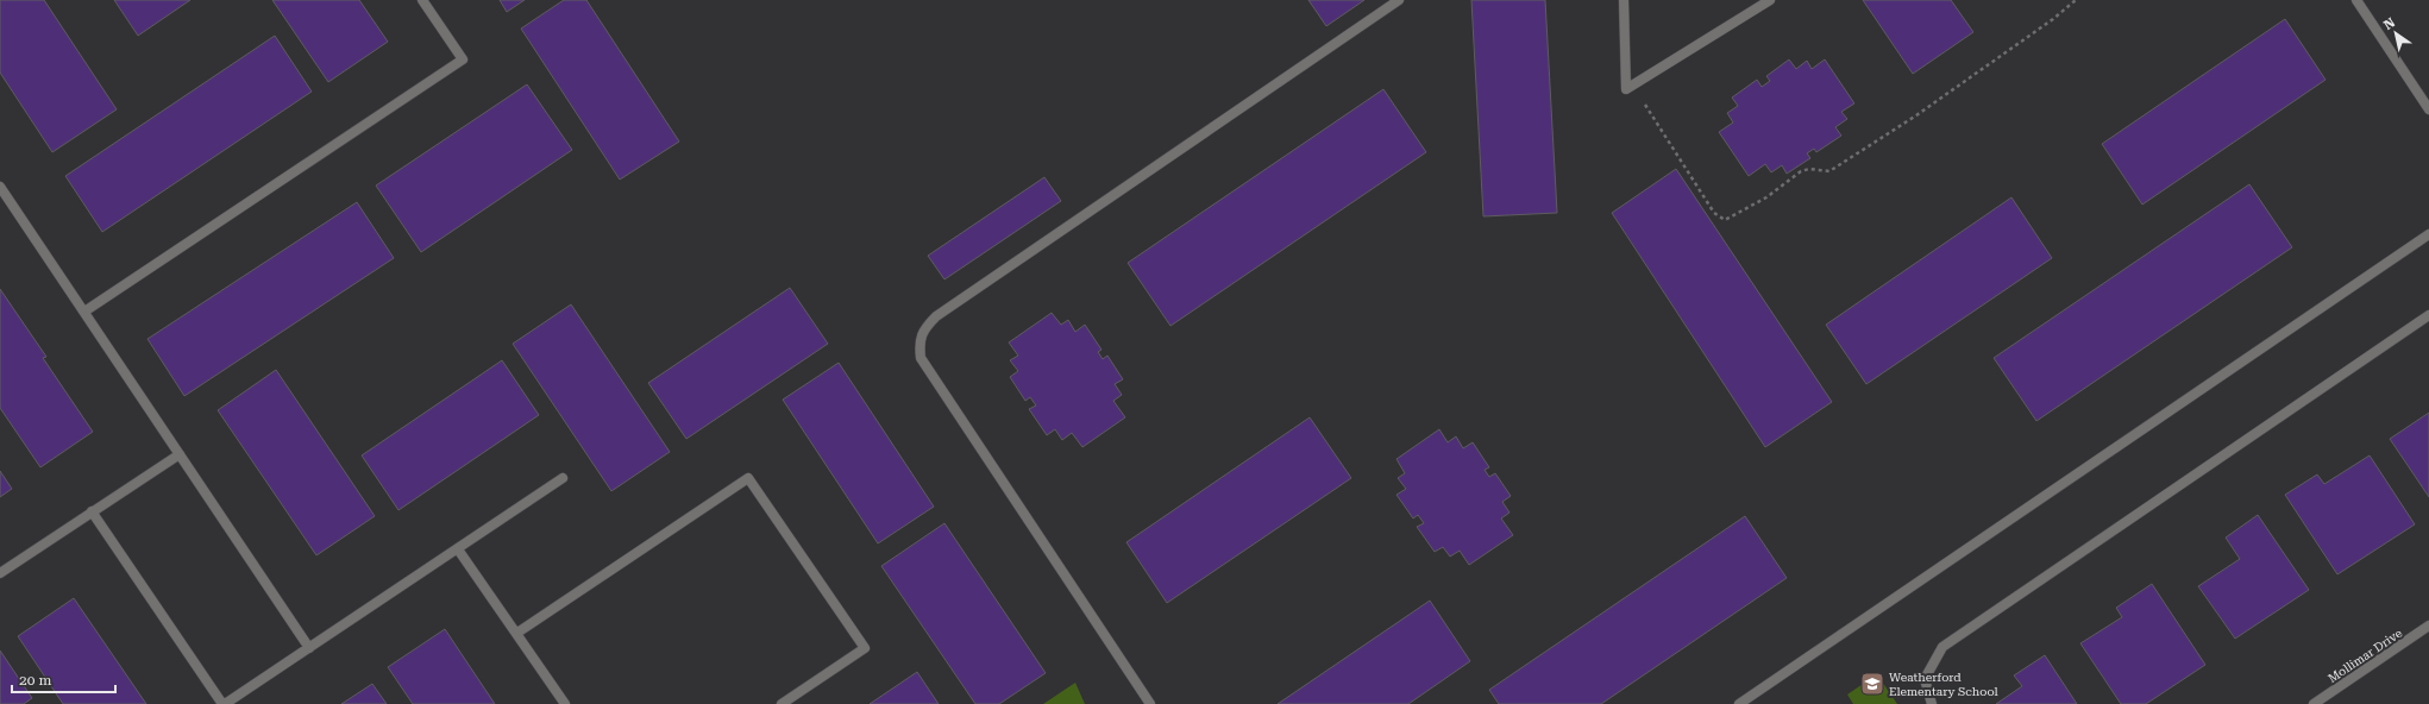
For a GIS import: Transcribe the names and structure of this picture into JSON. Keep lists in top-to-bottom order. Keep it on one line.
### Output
{"streets":{"street":["Mollimar Drive"]},"places":{"school or university":["Weatherford Elementary School"]},"scale_bar":"20 m","north":"top left"}
